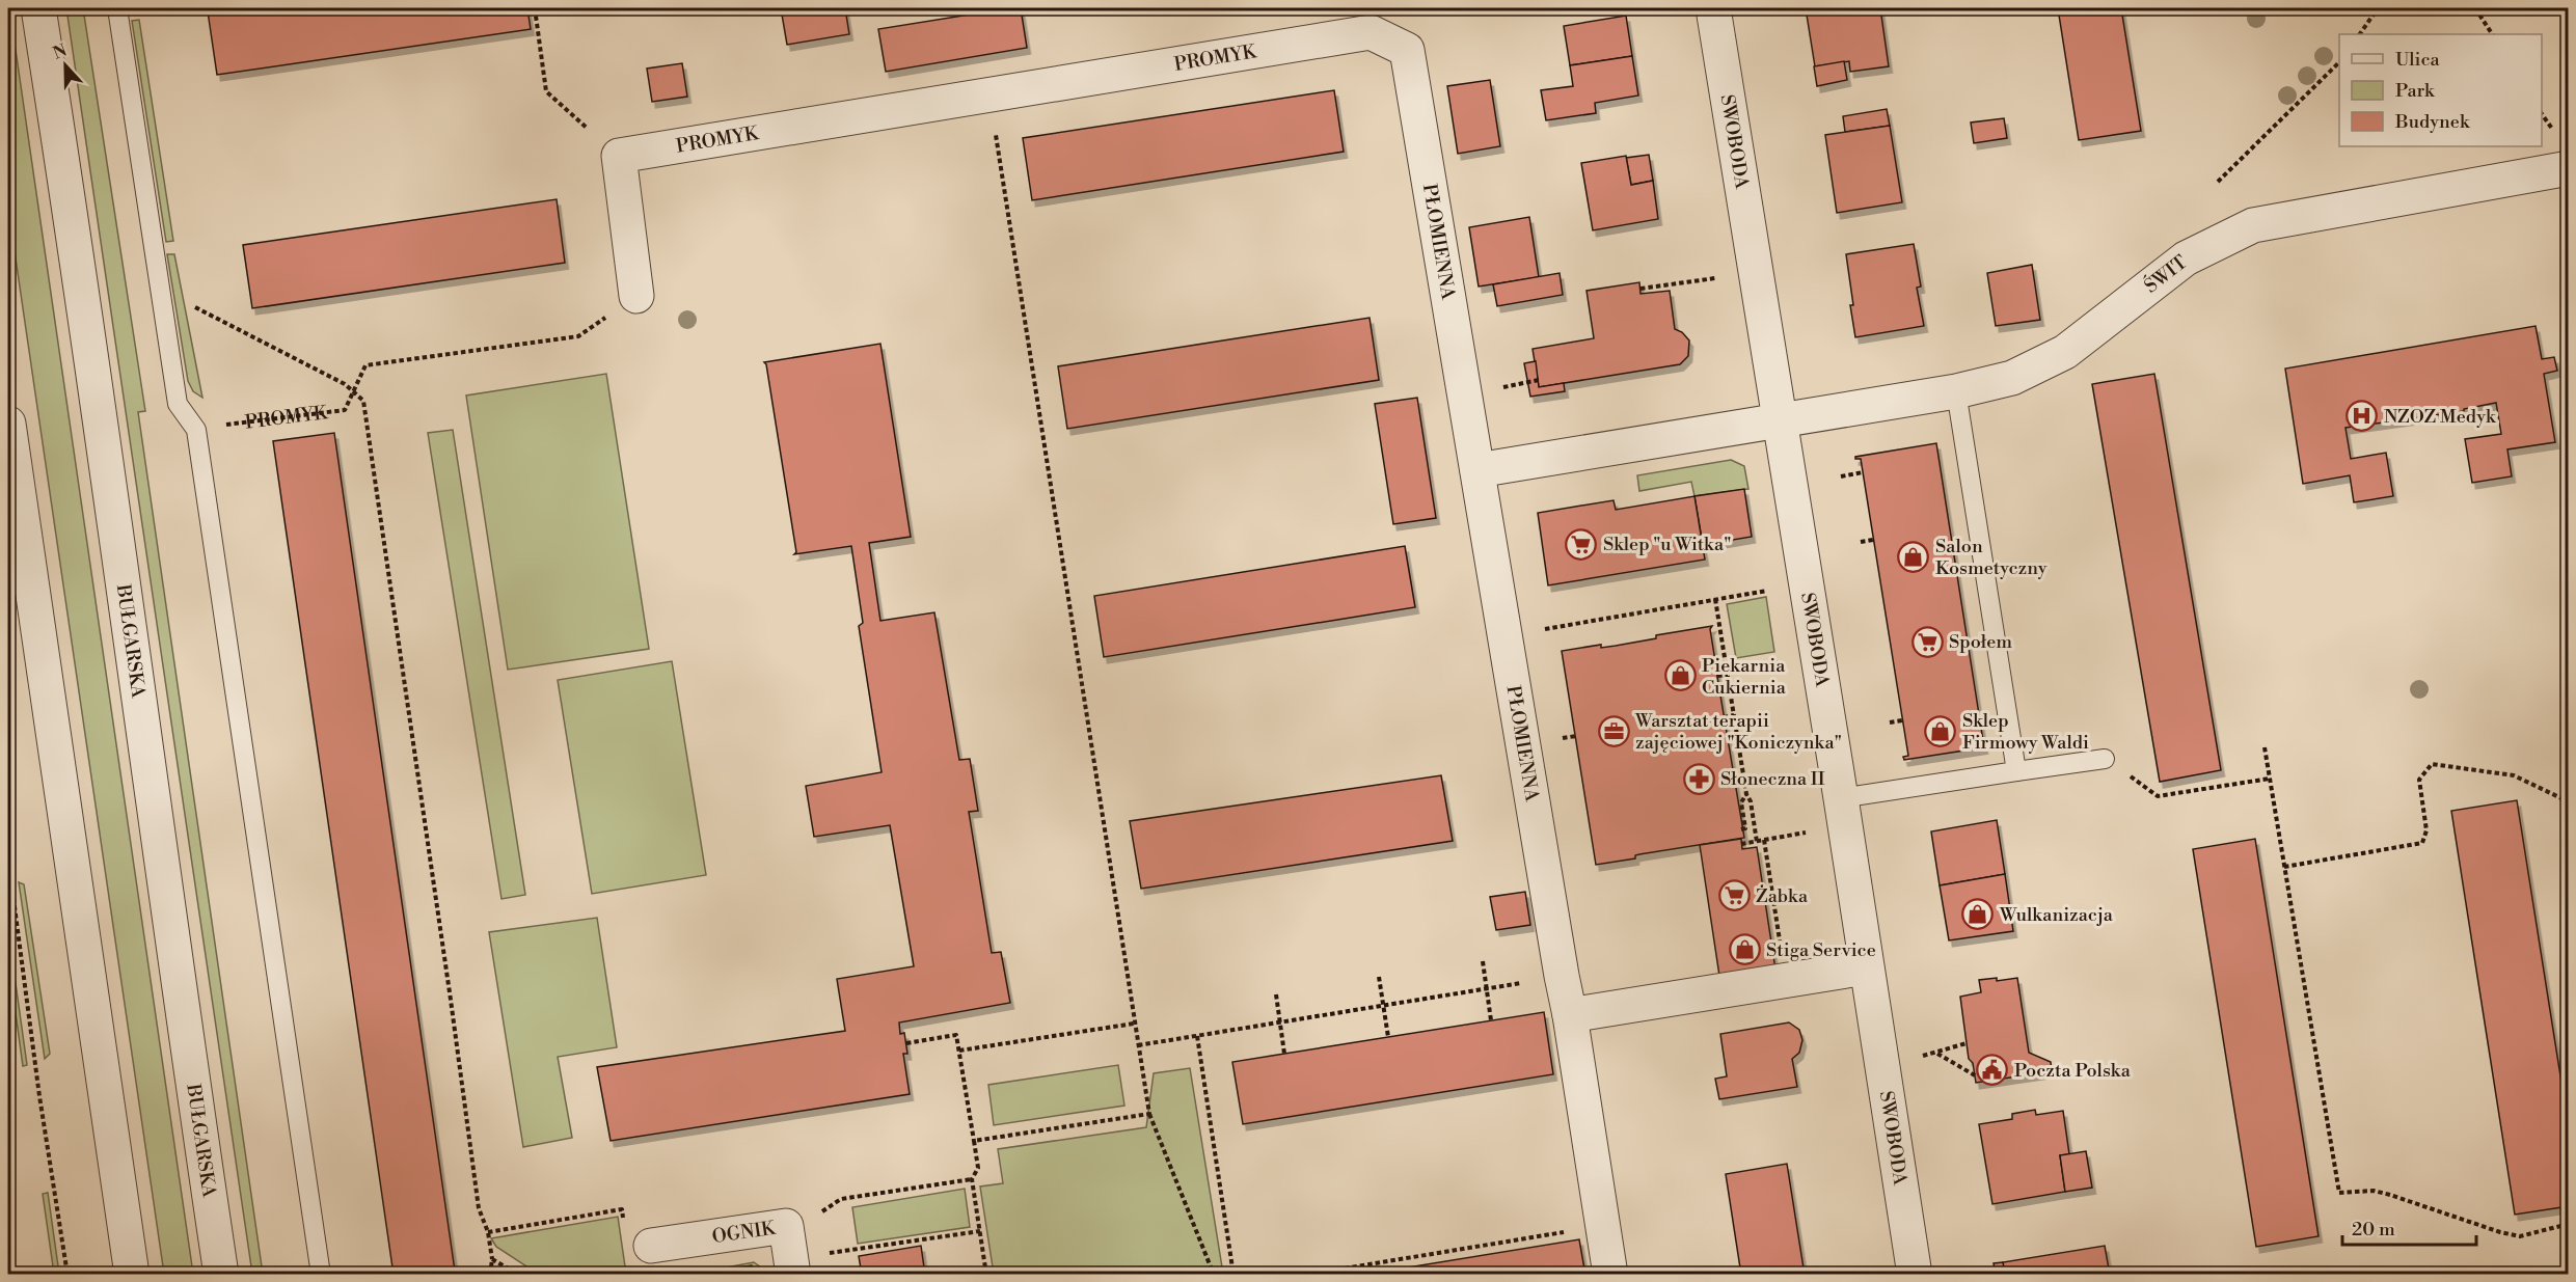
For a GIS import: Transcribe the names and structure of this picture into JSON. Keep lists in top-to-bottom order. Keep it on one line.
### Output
{"streets":{"street":["PROMYK","SWOBODA","PŁOMIENNA","ŚWIT","BUŁGARSKA","OGNIK"]},"crossings":[["PROMYK","PŁOMIENNA"],["SWOBODA","ŚWIT"]],"places":{"hospital":["NZOZ Medyk"],"supermarket":["Sklep \"u Witka\"","Społem","Żabka"],"shop":["Salon Kosmetyczny","Piekarnia Cukiernia","Sklep Firmowy Waldi","Wulkanizacja","Stiga Service"],"office":["Warsztat terapii zajęciowej \"Koniczynka\""],"pharmacy":["Słoneczna II"],"public building":["Poczta Polska"]},"legend":["Ulica","Park","Budynek"],"scale_bar":"20 m","north":"top"}
